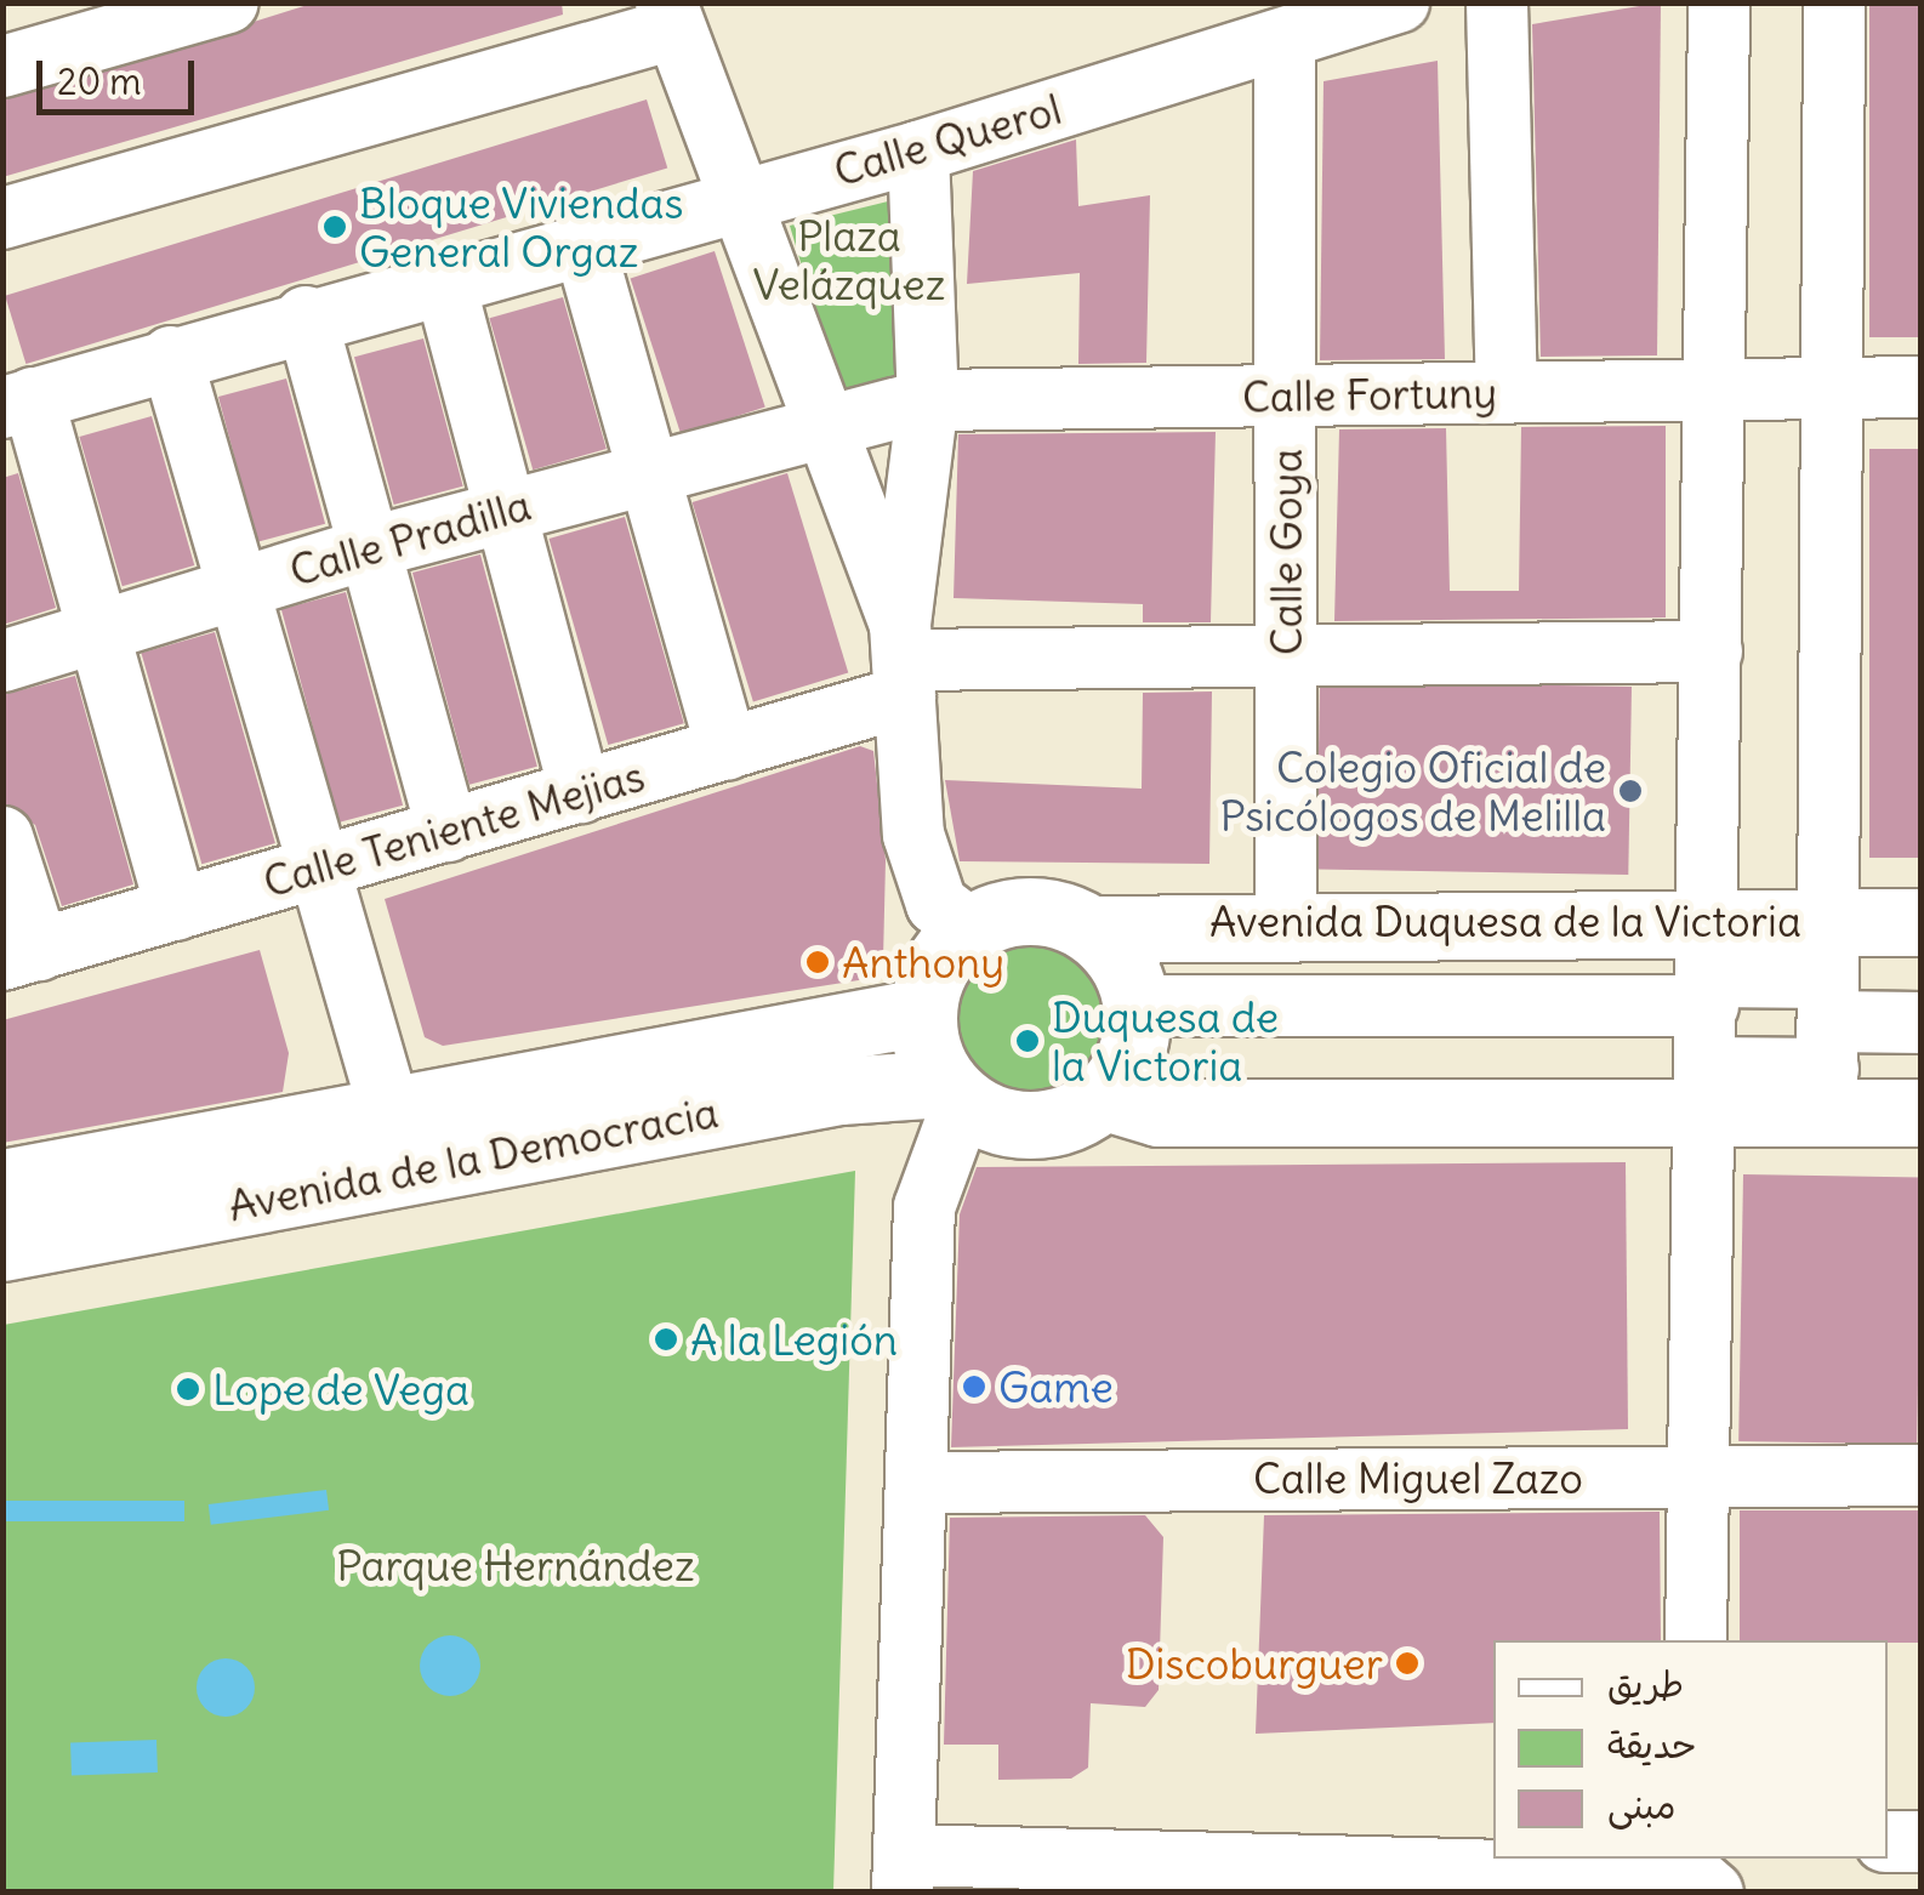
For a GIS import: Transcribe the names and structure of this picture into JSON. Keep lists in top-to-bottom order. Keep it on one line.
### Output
{"streets":{"main road":["Avenida Duquesa de la Victoria","Avenida de la Democracia"],"street":["Calle Querol","Calle Fortuny","Calle Pradilla","Calle Goya","Calle Teniente Mejias","Calle Miguel Zazo"]},"crossings":[["Calle Querol","Calle Goya"],["Calle Fortuny","Calle Pradilla"],["Calle Fortuny","Calle Goya"],["Calle Goya","Calle Teniente Mejias"],["Calle Goya","Avenida Duquesa de la Victoria"],["Avenida Duquesa de la Victoria","Avenida de la Democracia"]],"parks":["Plaza Velázquez","Parque Hernández"],"places":["Bloque Viviendas General Orgaz","Colegio Oficial de Psicólogos de Melilla","Anthony","Duquesa de la Victoria","A la Legión","Game","Lope de Vega","Discoburguer"],"legend":["طريق","حديقة","مبنى"],"scale_bar":"20 m"}
